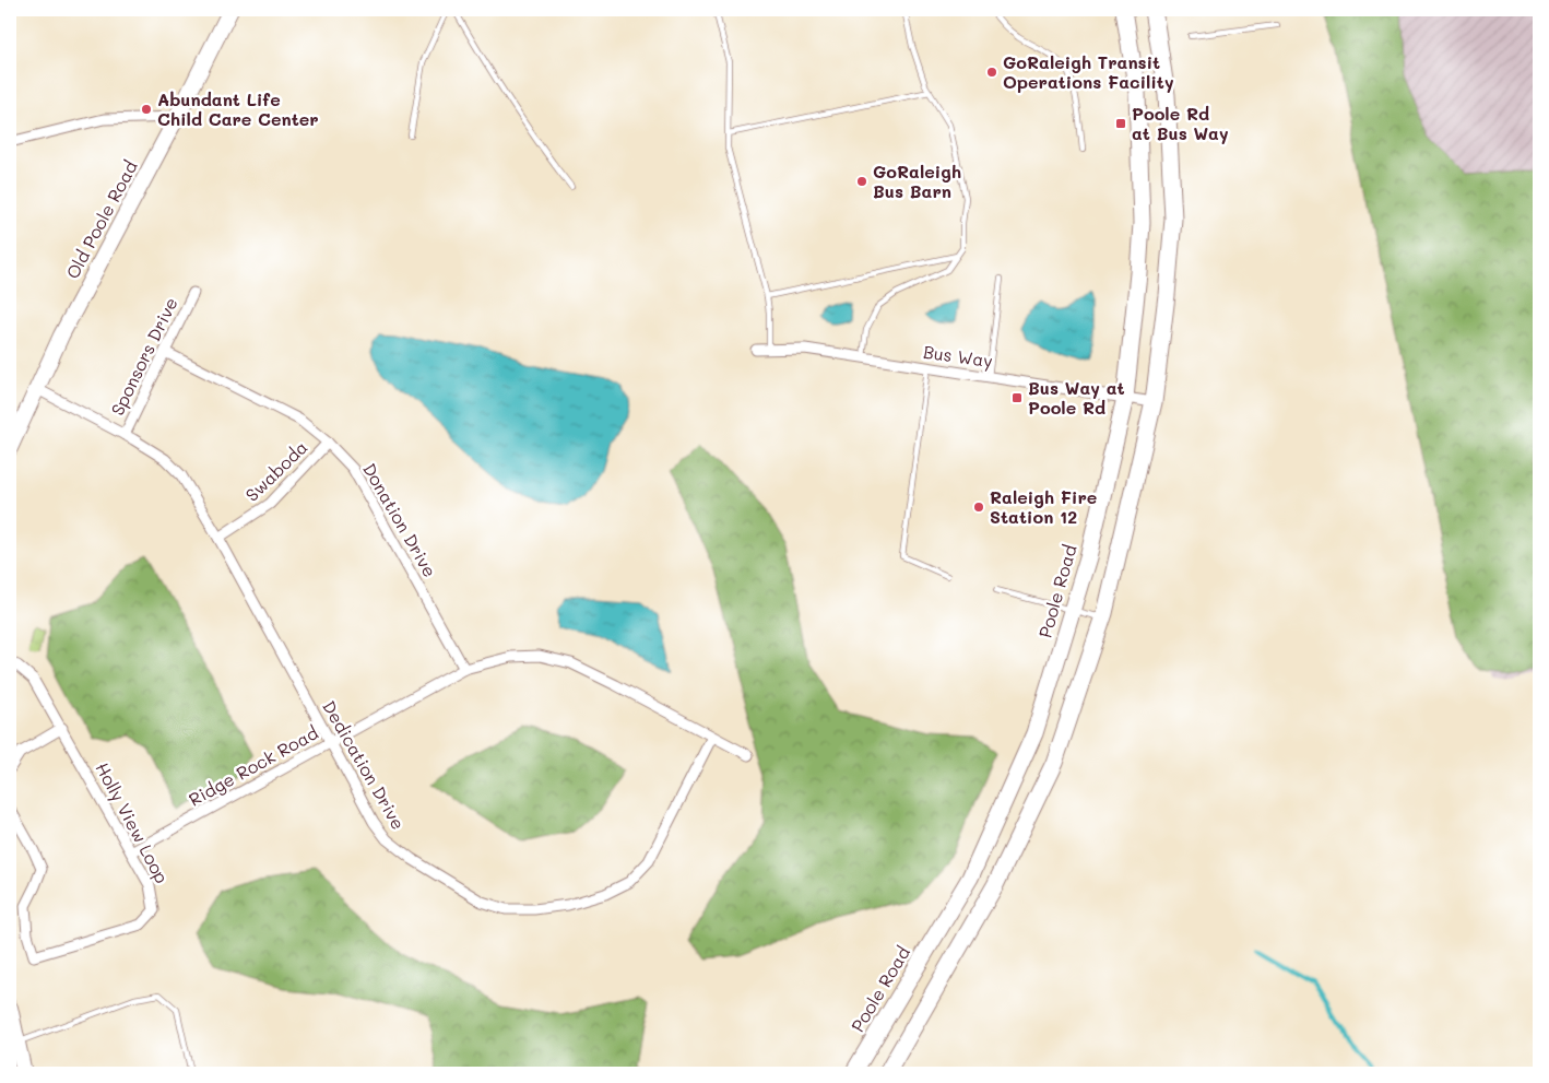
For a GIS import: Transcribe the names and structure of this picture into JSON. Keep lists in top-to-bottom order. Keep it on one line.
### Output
{"streets":{"main road":["Poole Road"],"street":["Old Poole Road","Sponsors Drive","Bus Way","Swaboda","Donation Drive","Dedication Drive","Ridge Rock Road","Holly View Loop"]},"crossings":[["Old Poole Road","Dedication Drive"],["Sponsors Drive","Donation Drive"],["Sponsors Drive","Dedication Drive"],["Bus Way","Poole Road"],["Swaboda","Donation Drive"],["Swaboda","Dedication Drive"],["Donation Drive","Ridge Rock Road"],["Dedication Drive","Ridge Rock Road"],["Ridge Rock Road","Holly View Loop"]],"places":{"other":["GoRaleigh Transit Operations Facility","Abundant Life Child Care Center","GoRaleigh Bus Barn","Raleigh Fire Station 12"],"transit":["Poole Rd at Bus Way","Bus Way at Poole Rd"]}}
